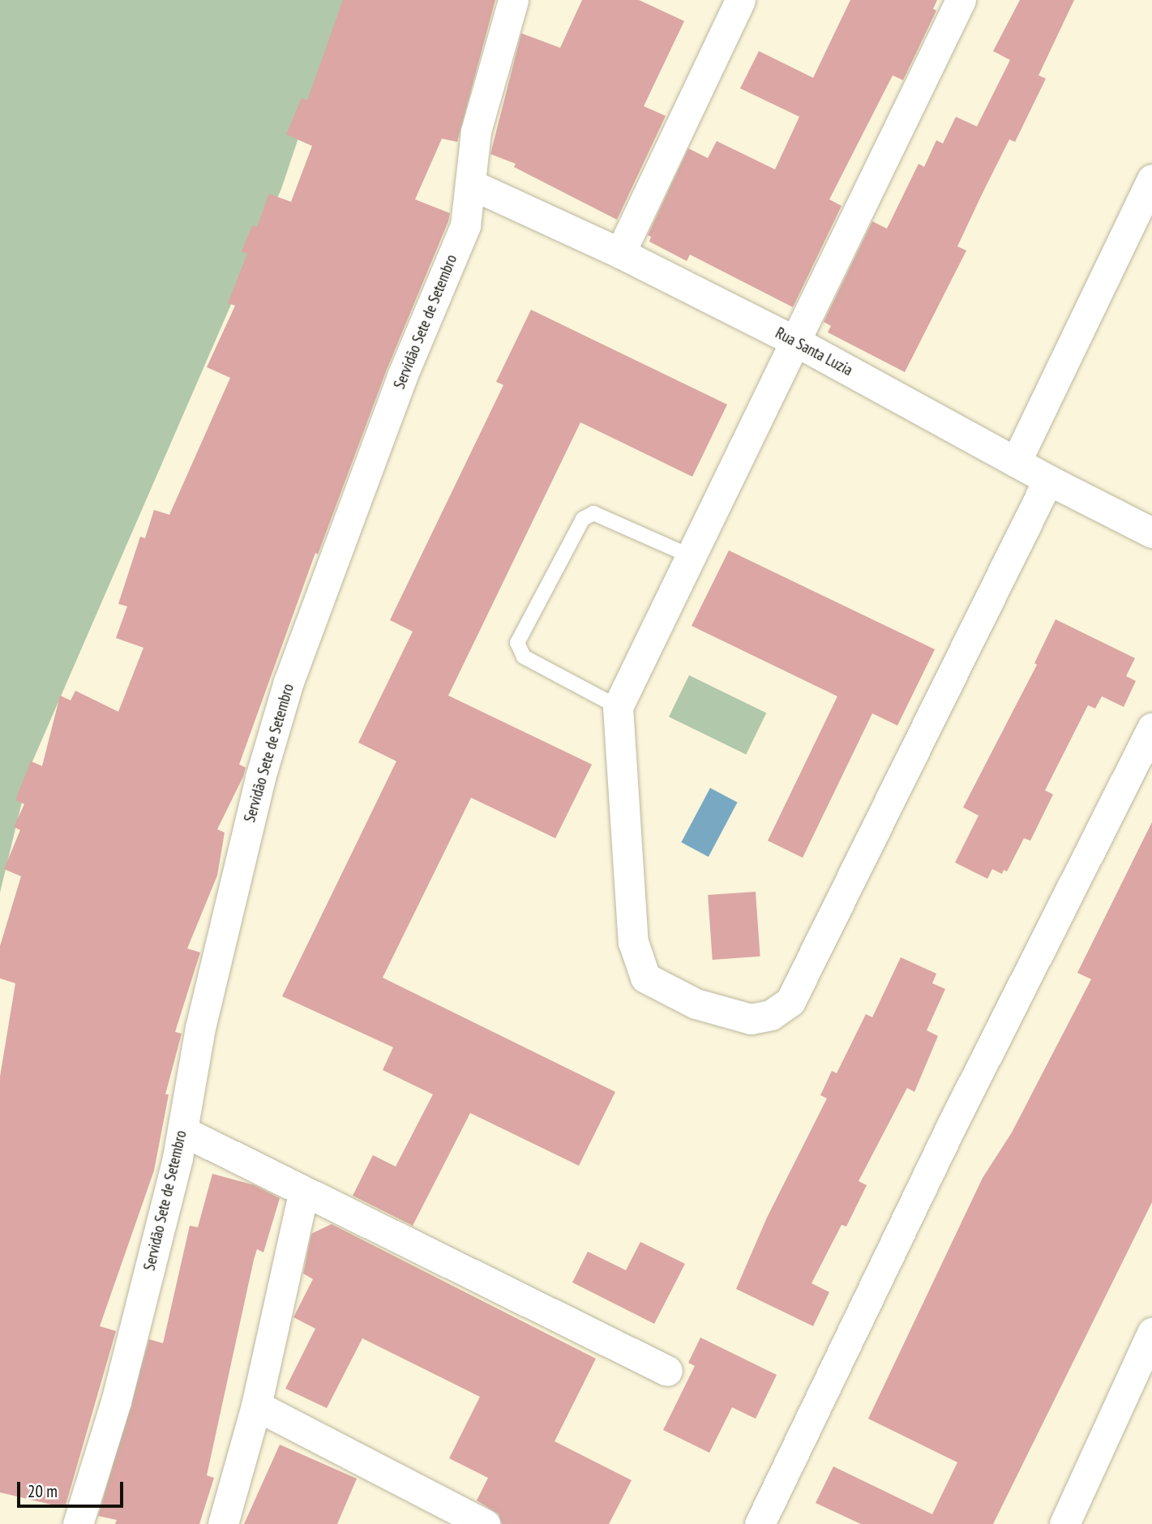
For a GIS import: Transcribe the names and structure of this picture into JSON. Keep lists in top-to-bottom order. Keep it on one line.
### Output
{"streets":{"street":["Servidão Sete de Setembro","Rua Santa Luzia"]},"crossings":[["Servidão Sete de Setembro","Rua Santa Luzia"]],"scale_bar":"20 m"}
